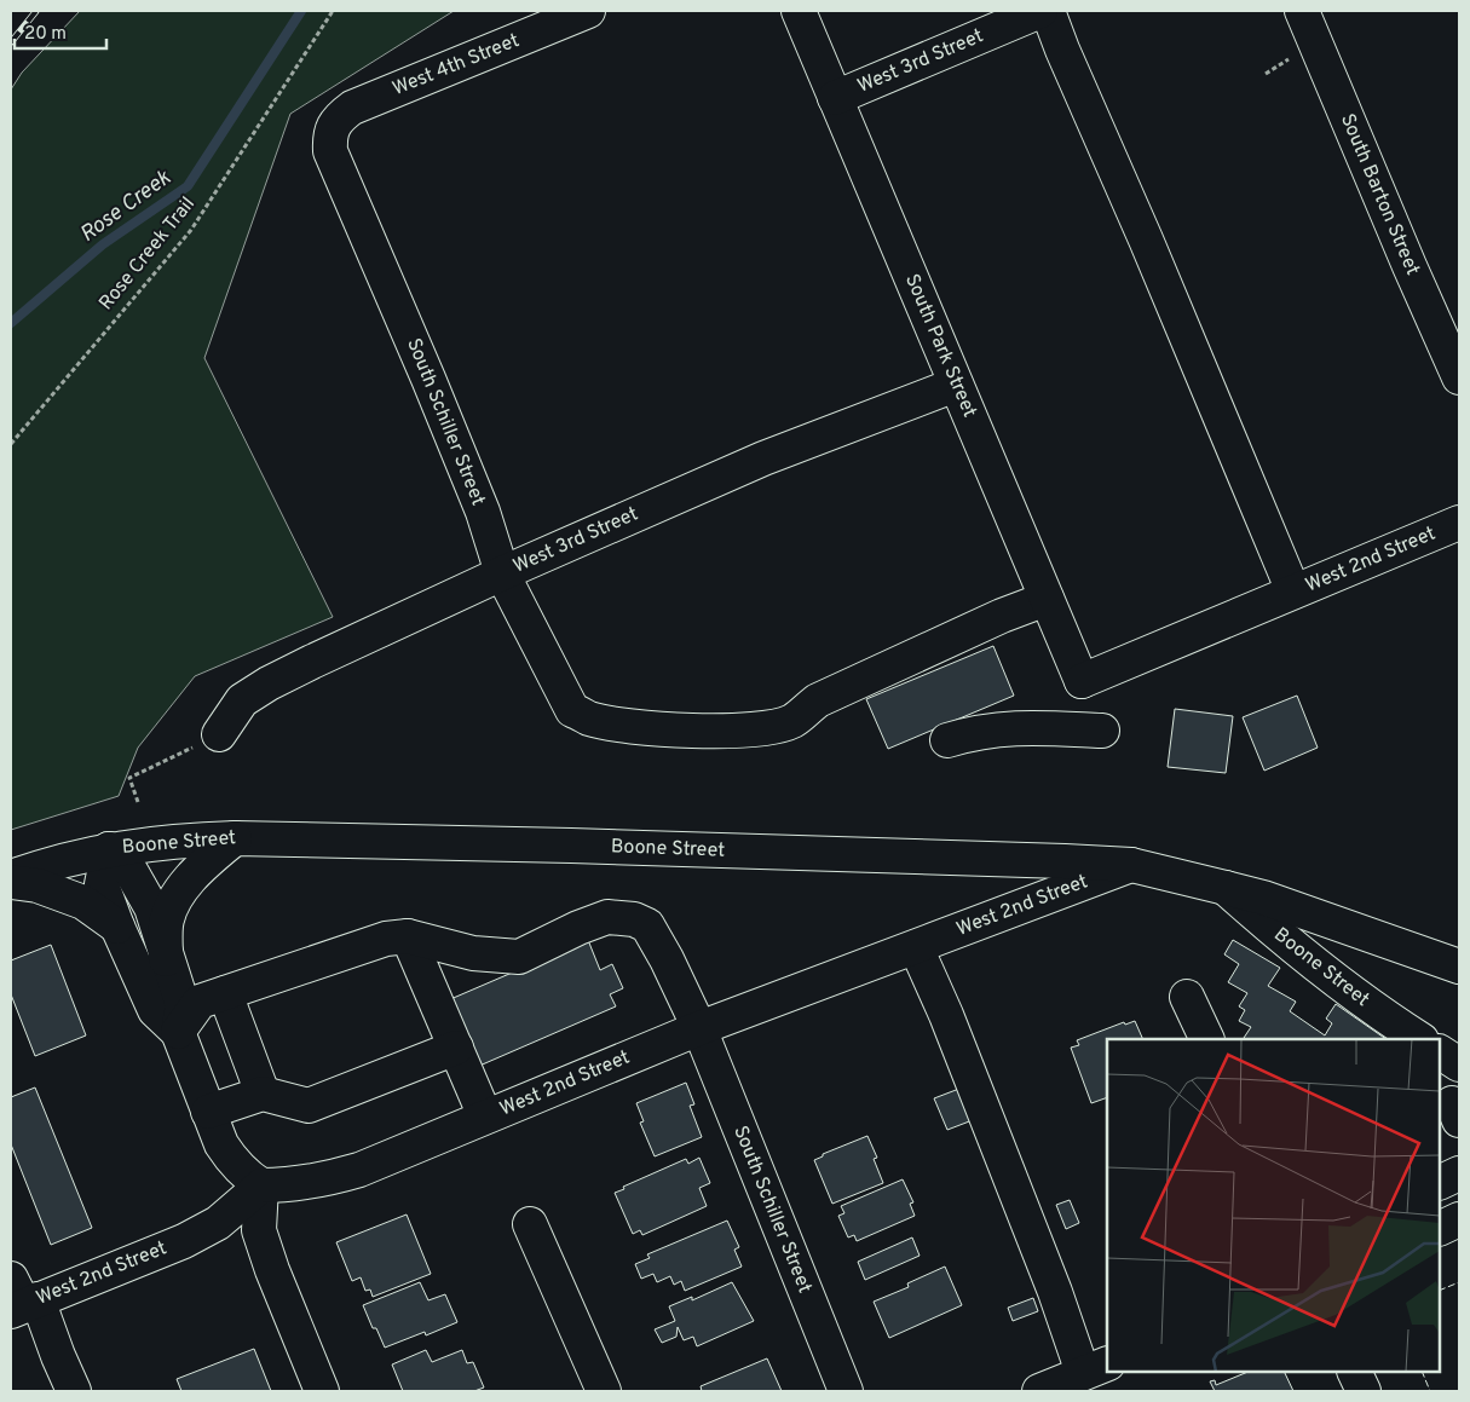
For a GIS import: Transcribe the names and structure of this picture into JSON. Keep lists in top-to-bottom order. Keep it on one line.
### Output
{"streets":{"street":["West 3rd Street","West 4th Street","South Barton Street","South Park Street","South Schiller Street","West 2nd Street","Boone Street"],"path":["Rose Creek Trail"]},"crossings":[["West 3rd Street","South Park Street"],["West 3rd Street","South Schiller Street"],["West 4th Street","South Schiller Street"],["South Park Street","South Schiller Street"],["South Park Street","West 2nd Street"],["South Schiller Street","West 2nd Street"],["West 2nd Street","Boone Street"]],"water":["Rose Creek"],"scale_bar":"20 m"}
